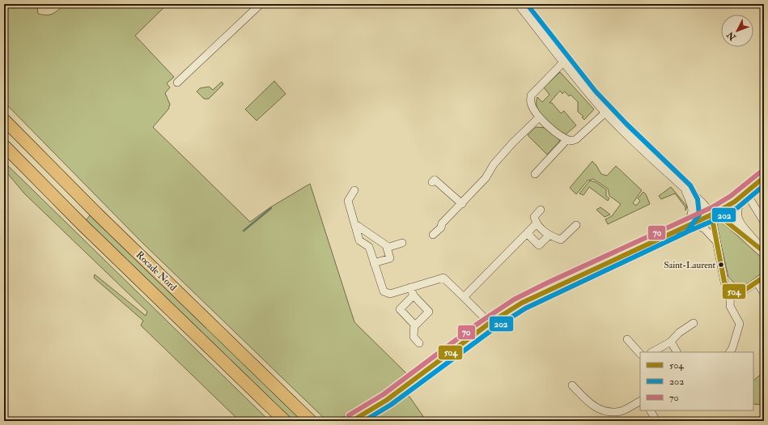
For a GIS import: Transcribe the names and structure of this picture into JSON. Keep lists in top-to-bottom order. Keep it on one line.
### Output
{"streets":{"highway":["Rocade Nord"]},"places":["Saint-Laurent"],"lines":["transit line 202","transit line 70","transit line 504"],"legend":["504","202","70"],"north":"bottom left"}
